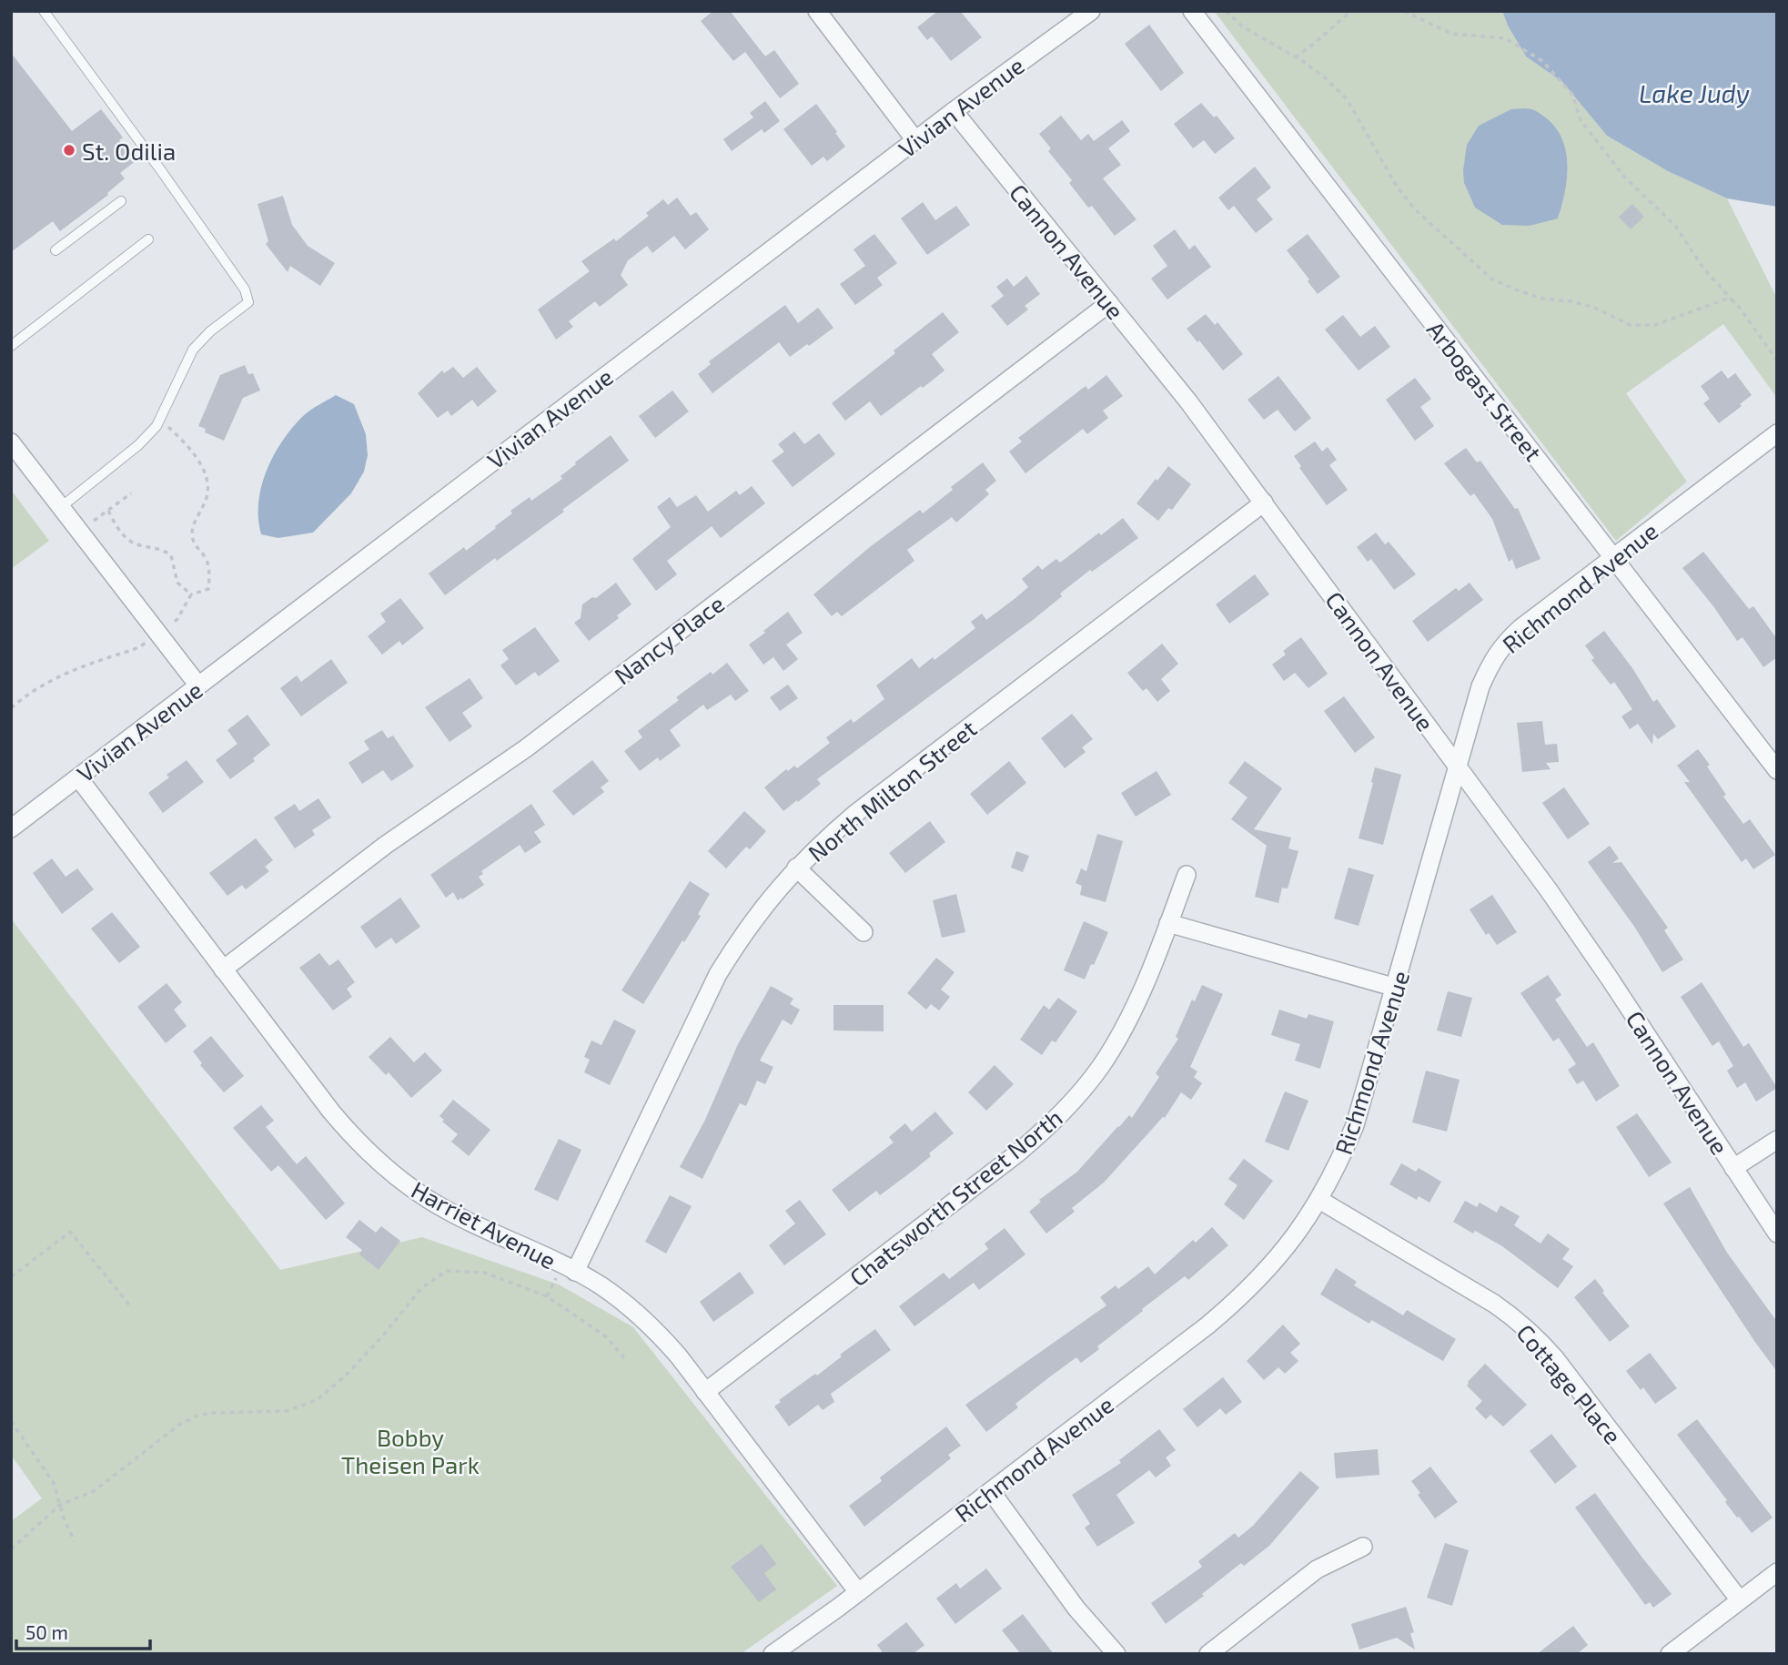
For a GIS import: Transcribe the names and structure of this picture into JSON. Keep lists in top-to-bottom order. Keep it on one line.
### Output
{"streets":{"street":["Vivian Avenue","Cannon Avenue","Arbogast Street","Richmond Avenue","Nancy Place","North Milton Street","Chatsworth Street North","Harriet Avenue","Cottage Place"]},"crossings":[["Vivian Avenue","Cannon Avenue"],["Vivian Avenue","Harriet Avenue"],["Cannon Avenue","Richmond Avenue"],["Cannon Avenue","Nancy Place"],["Cannon Avenue","North Milton Street"],["Arbogast Street","Richmond Avenue"],["Richmond Avenue","Harriet Avenue"],["Richmond Avenue","Cottage Place"],["Nancy Place","Harriet Avenue"],["North Milton Street","Harriet Avenue"],["Chatsworth Street North","Harriet Avenue"]],"water":["Lake Judy"],"parks":["Bobby Theisen Park"],"places":["St. Odilia"],"scale_bar":"50 m"}
